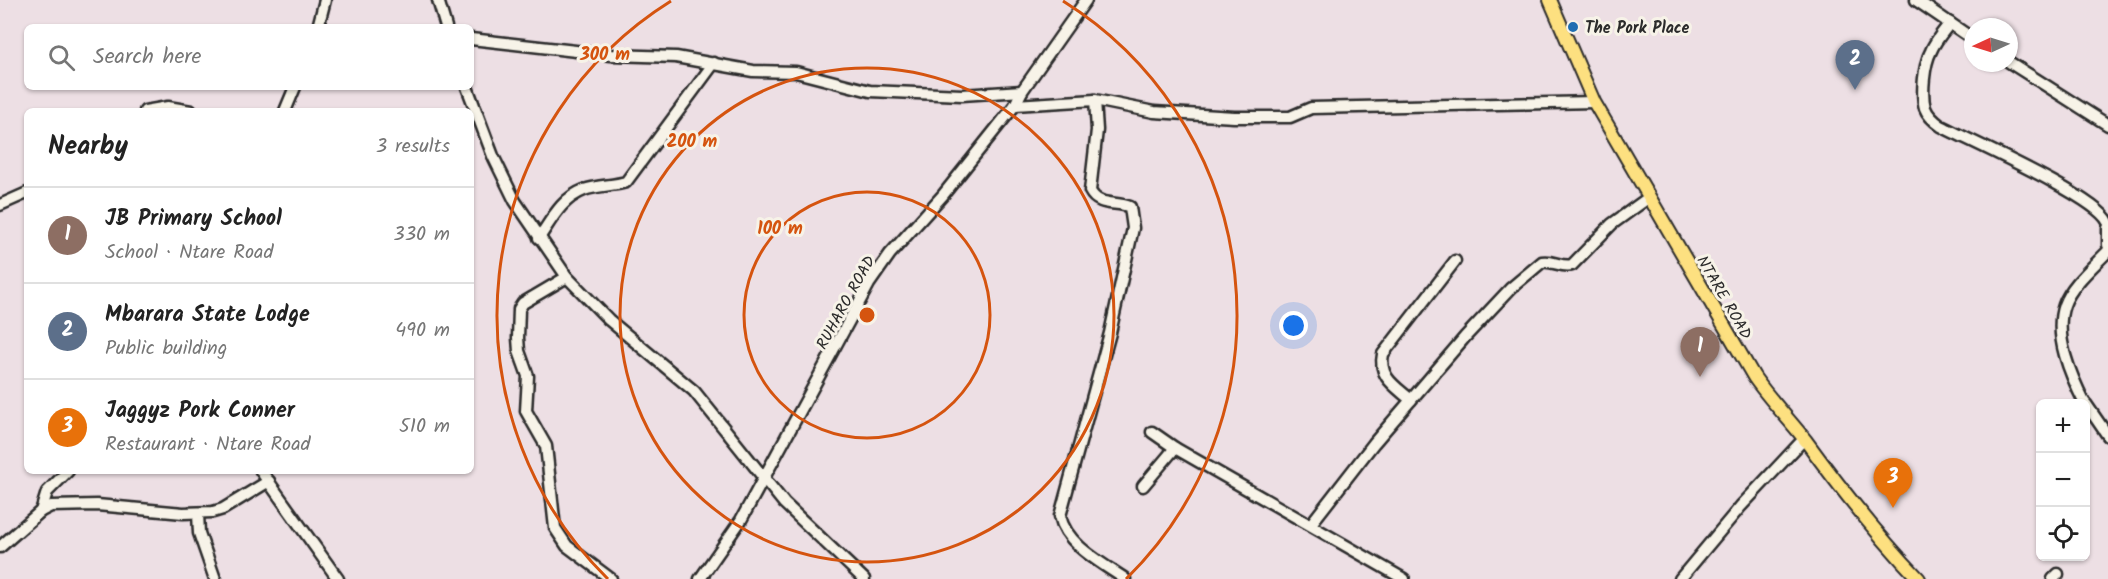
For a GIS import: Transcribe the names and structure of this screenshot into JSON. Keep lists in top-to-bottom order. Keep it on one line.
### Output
{"streets":{"main road":["NTARE ROAD"],"street":["RUHARO ROAD"]},"places":["The Pork Place"],"north":"left","page":{"search":"Search here","pins":["2","1","3"],"heading":["Nearby","3 results"],"list":[{"mark":"1","name":"JB Primary School","note":"School · Ntare Road","value":"330 m"},{"mark":"2","name":"Mbarara State Lodge","note":"Public building","value":"490 m"},{"mark":"3","name":"Jaggyz Pork Conner","note":"Restaurant · Ntare Road","value":"510 m"}],"map_buttons":["+","−"]},"rings":["300 m","200 m","100 m"]}
